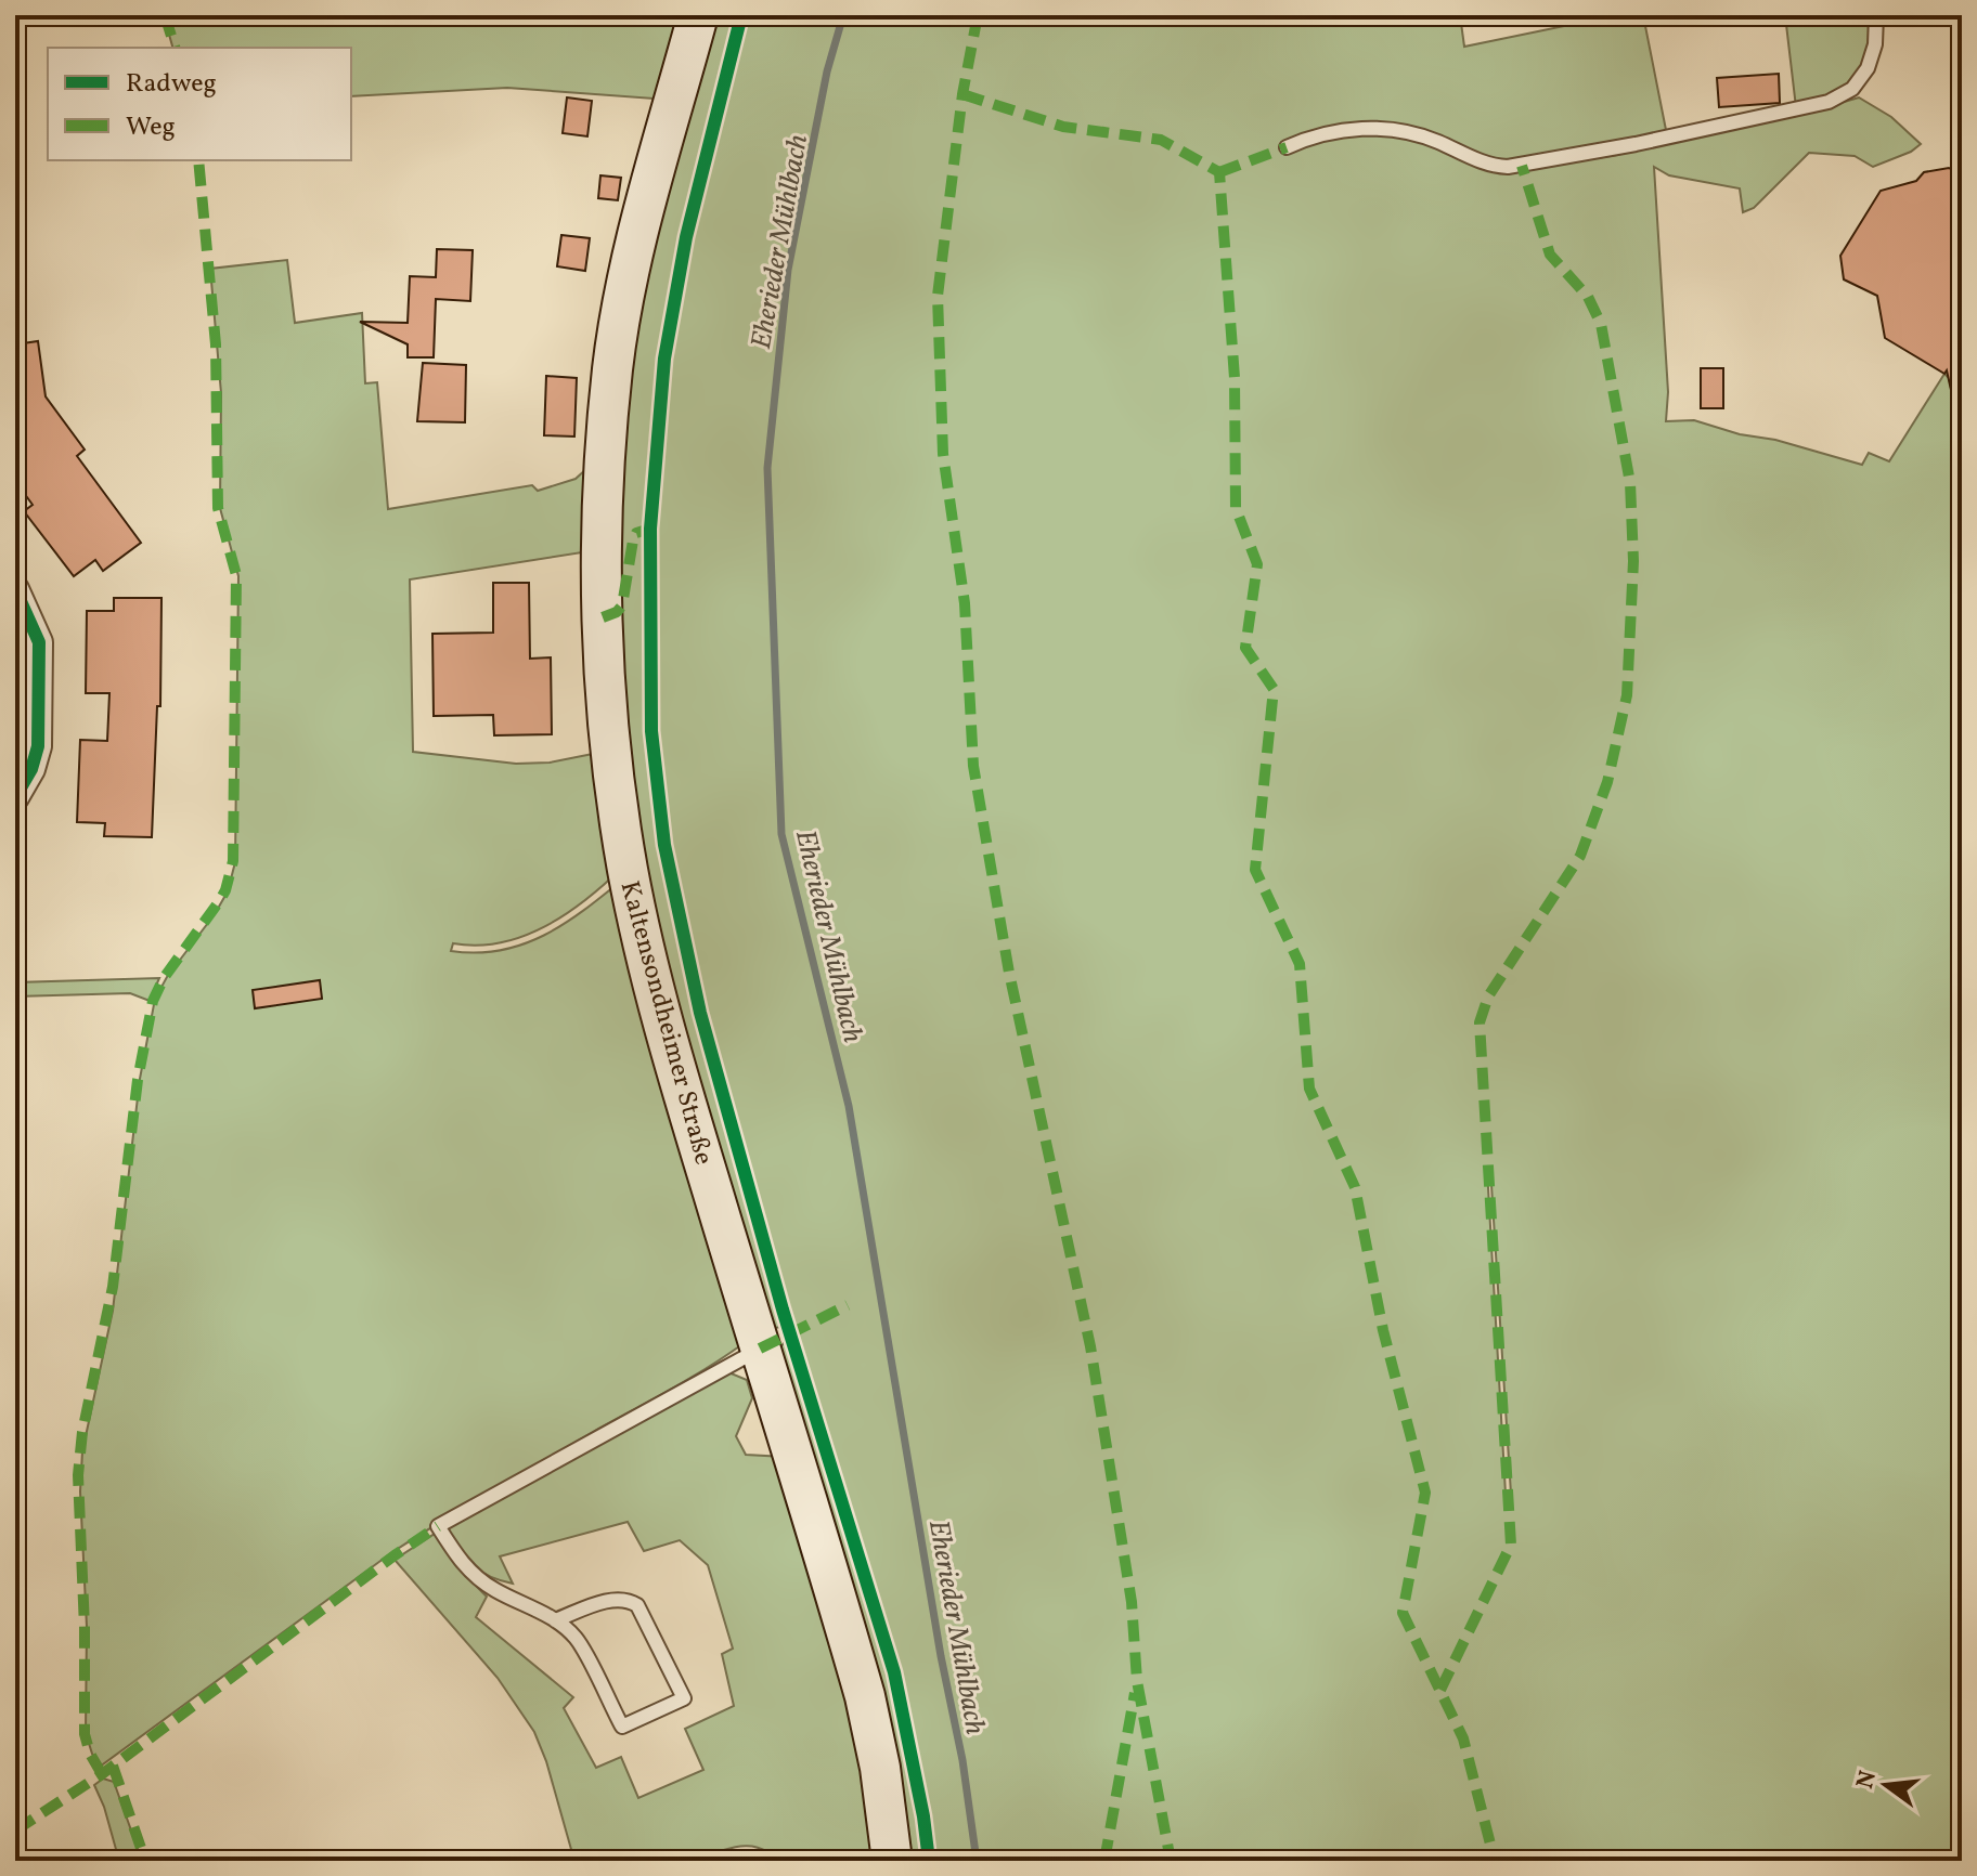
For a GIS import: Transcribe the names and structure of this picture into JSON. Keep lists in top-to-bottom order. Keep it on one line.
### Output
{"streets":{"main road":["Kaltensondheimer Straße"]},"water":["Eherieder Mühlbach"],"legend":["Radweg","Weg"],"north":"left"}
